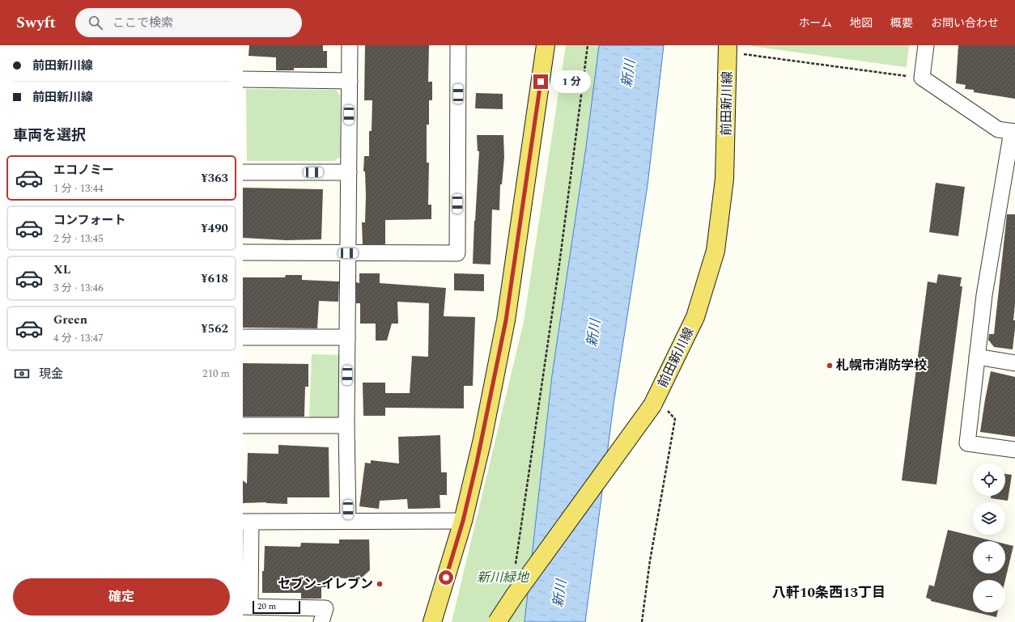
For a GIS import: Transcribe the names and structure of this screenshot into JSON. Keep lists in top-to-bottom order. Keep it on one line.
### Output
{"streets":{"main road":["前田新川線"]},"districts":["八軒10条西13丁目"],"water":["新川"],"parks":["新川緑地"],"places":["札幌市消防学校","セブン-イレブン"],"scale_bar":"20 m","page":{"header":"Swyft","search":"ここで検索","nav":["ホーム","地図","概要","お問い合わせ"],"banner":["前田新川線","前田新川線"],"bubble":"1 分","heading":"車両を選択","list":[{"name":"エコノミー","note":"1 分 · 13:44","value":"¥363"},{"name":"コンフォート","note":"2 分 · 13:45","value":"¥490"},{"name":"XL","note":"3 分 · 13:46","value":"¥618"},{"name":"Green","note":"4 分 · 13:47","value":"¥562"}],"pay":["現金","210 m"],"map_buttons":["+","−"],"buttons":"確定","scale":"20 m"}}
